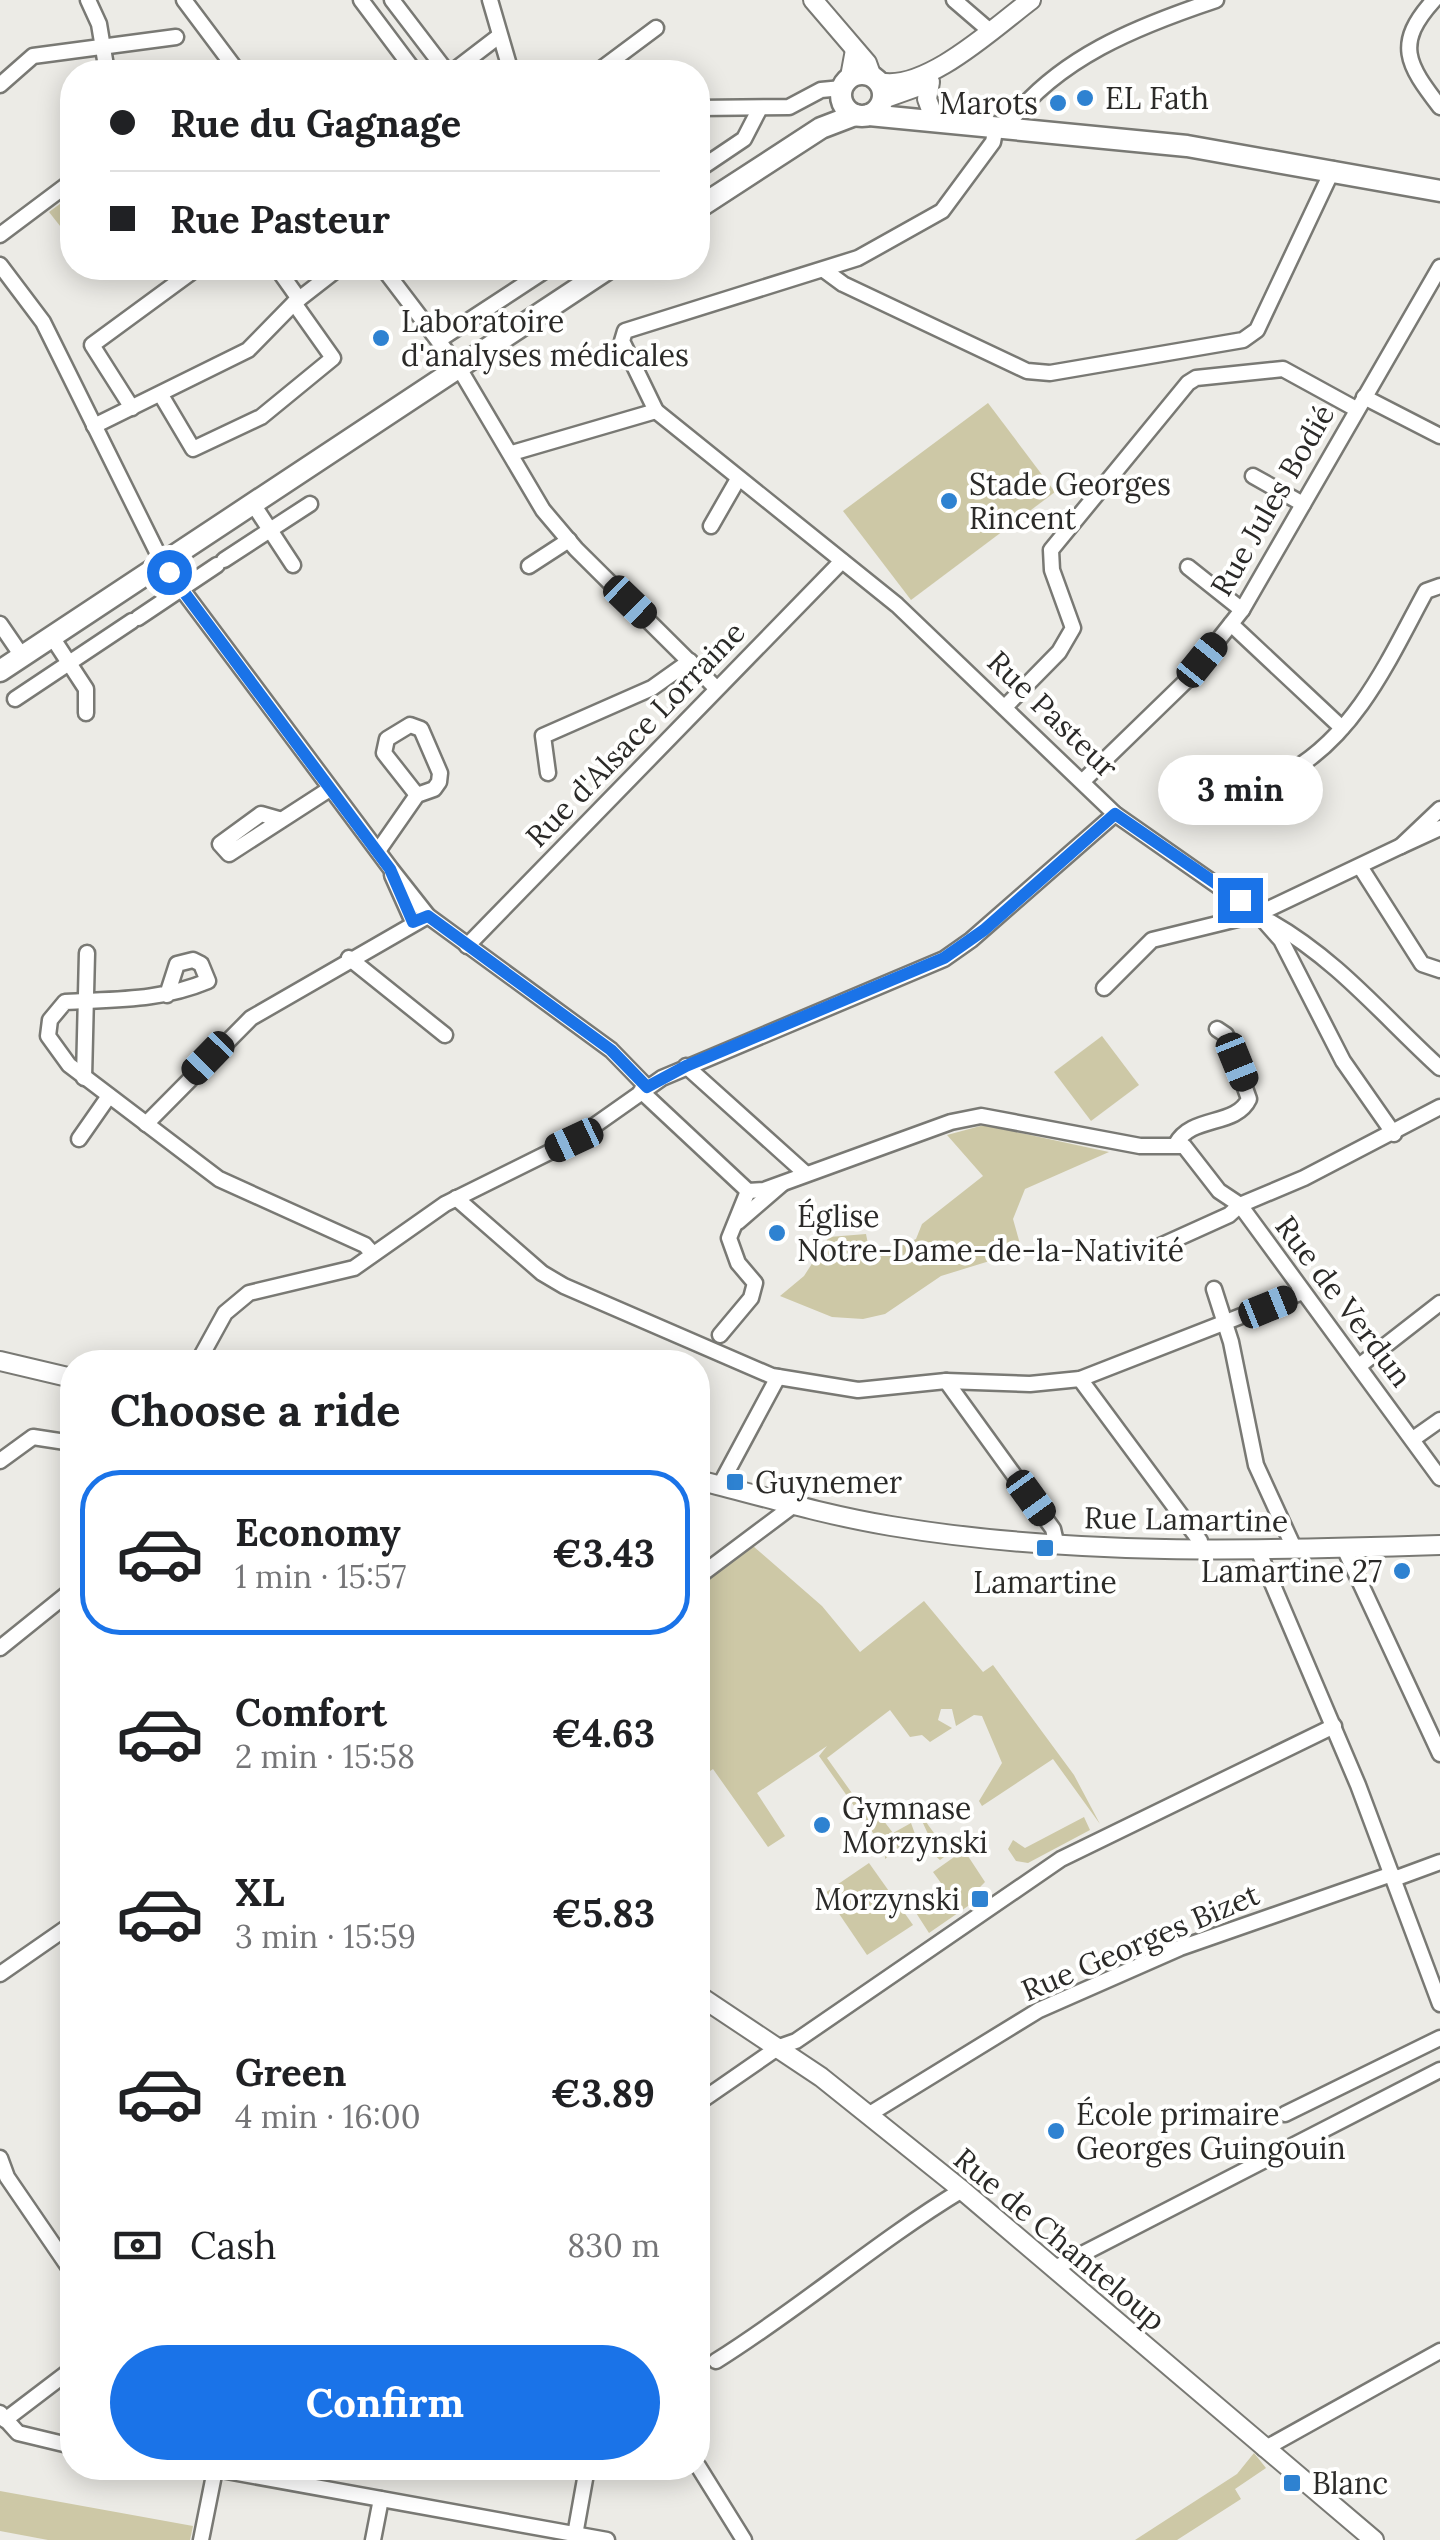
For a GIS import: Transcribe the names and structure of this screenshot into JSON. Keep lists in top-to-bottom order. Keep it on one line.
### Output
{"streets":{"street":["Rue Jules Bodié","Rue Pasteur","Rue d'Alsace Lorraine","Rue de Verdun","Rue Lamartine","Rue Georges Bizet","Rue de Chanteloup"]},"crossings":[["Rue Jules Bodié","Rue Pasteur"],["Rue Pasteur","Rue d'Alsace Lorraine"],["Rue Georges Bizet","Rue de Chanteloup"]],"places":{"other":["EL Fath","Marots","Laboratoire d'analyses médicales","Stade Georges Rincent","Église Notre-Dame-de-la-Nativité","Lamartine 27","Gymnase Morzynski","École primaire Georges Guingouin"],"transit":["Guynemer","Lamartine","Morzynski","Blanc"]},"page":{"banner":["Rue du Gagnage","Rue Pasteur"],"bubble":"3 min","heading":"Choose a ride","list":[{"name":"Economy","note":"1 min · 15:57","value":"€3.43"},{"name":"Comfort","note":"2 min · 15:58","value":"€4.63"},{"name":"XL","note":"3 min · 15:59","value":"€5.83"},{"name":"Green","note":"4 min · 16:00","value":"€3.89"}],"pay":["Cash","830 m"],"buttons":"Confirm"}}
